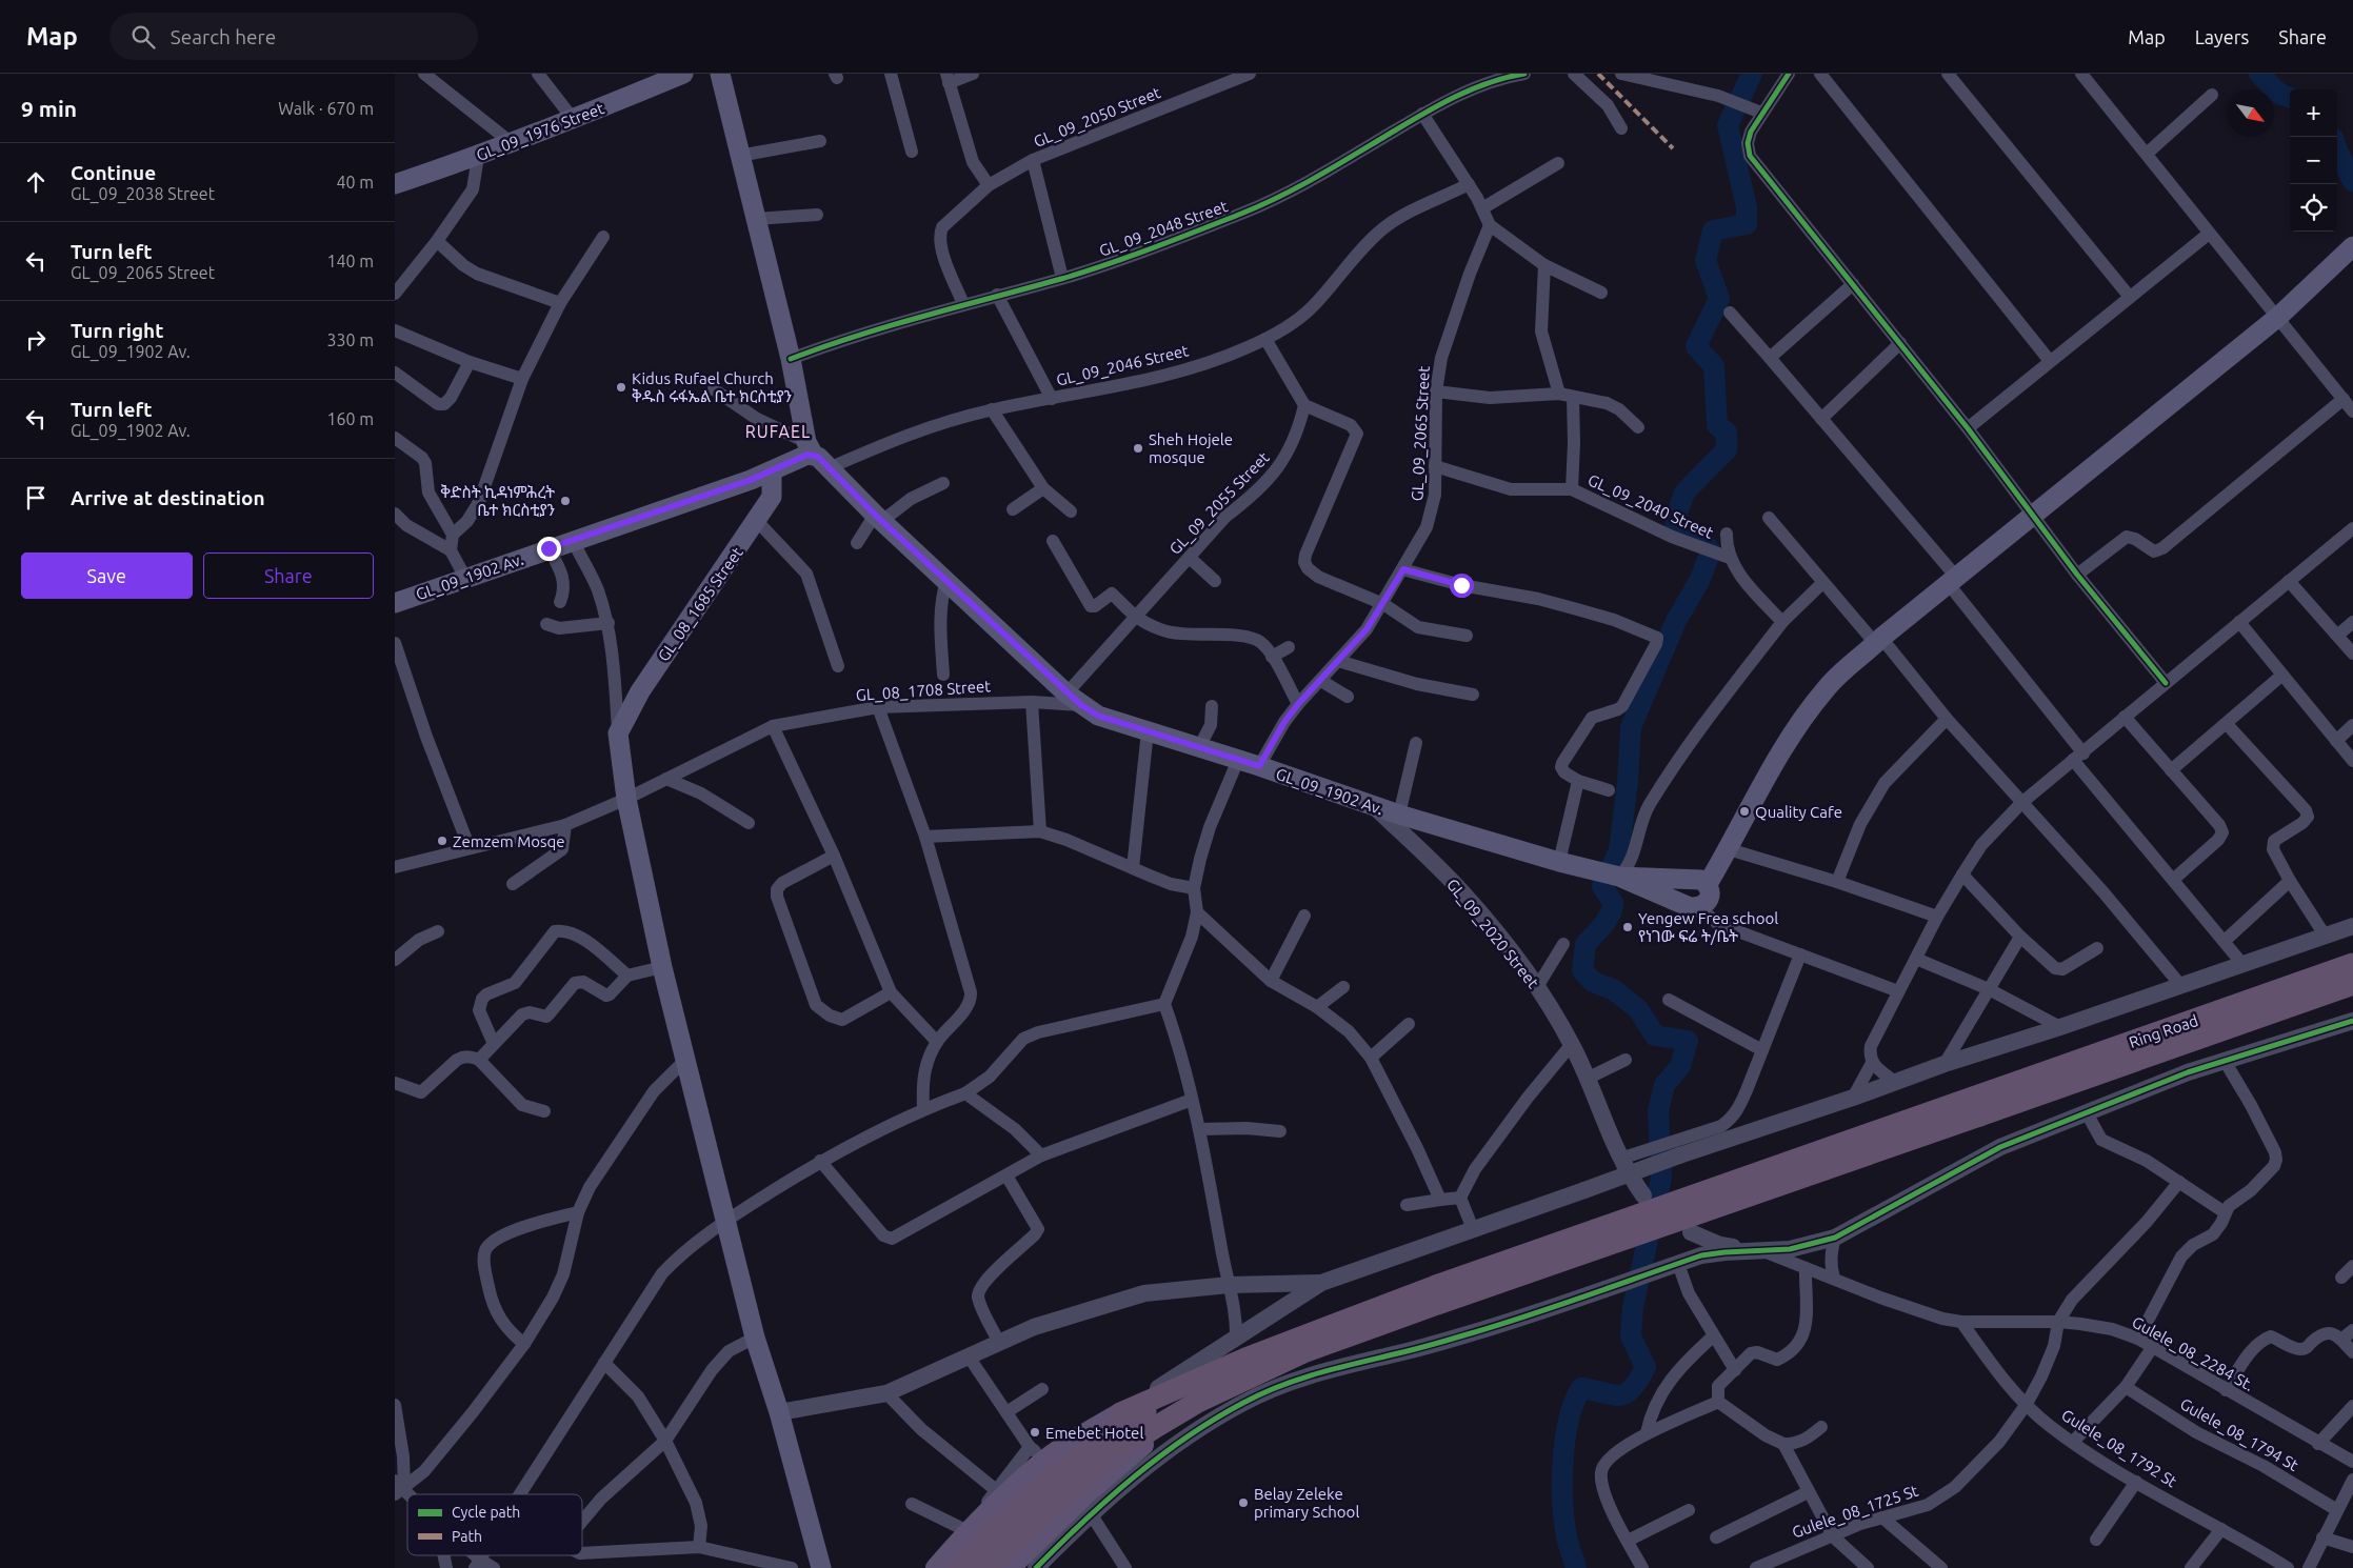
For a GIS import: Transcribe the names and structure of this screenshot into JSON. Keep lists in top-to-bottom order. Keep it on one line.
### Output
{"streets":{"highway":["Ring Road"],"main road":["GL_09_1976 Street","GL_09_1902 Av.","GL_08_1685 Street"],"street":["GL_09_2050 Street","GL_09_2048 Street","GL_09_2046 Street","GL_09_2065 Street","GL_09_2055 Street","GL_09_2040 Street","GL_08_1708 Street","GL_09_2020 Street","Gulele_08_2284 St.","Gulele_08_1794 St","Gulele_08_1792 St","Gulele_08_1725 St"]},"crossings":[["GL_09_2050 Street","GL_09_2048 Street"],["GL_09_2046 Street","GL_09_1902 Av."],["GL_09_2065 Street","GL_09_2040 Street"],["GL_09_2065 Street","GL_09_1902 Av."],["GL_09_2055 Street","GL_09_1902 Av."],["GL_09_2055 Street","GL_08_1708 Street"],["GL_09_1902 Av.","GL_08_1685 Street"],["GL_09_1902 Av.","GL_08_1708 Street"],["GL_09_1902 Av.","GL_09_2020 Street"],["Gulele_08_2284 St.","Gulele_08_1792 St"],["Gulele_08_2284 St.","Gulele_08_1725 St"],["Gulele_08_1792 St","Gulele_08_1725 St"]],"districts":["RUFAEL"],"places":["Kidus Rufael Church ቅዱስ ሩፋኤል ቤተ ክርስቲያን","Sheh Hojele mosque","ቅድስት ኪዳነምሕረት ቤተ ክርስቲያን","Quality Cafe","Zemzem Mosqe","Yengew Frea school የነገው ፍሬ ት/ቤት","Emebet Hotel","Belay Zeleke primary School"],"legend":["Cycle path","Path"],"north":"bottom right","page":{"header":"Map","search":"Search here","nav":["Map","Layers","Share"],"heading":["9 min","Walk · 670 m"],"map_buttons":["+","−"],"list":[["Continue","GL_09_2038 Street","40 m"],["Turn left","GL_09_2065 Street","140 m"],["Turn right","GL_09_1902 Av.","330 m"],["Turn left","GL_09_1902 Av.","160 m"],"Arrive at destination"],"buttons":["Save","Share"]}}
